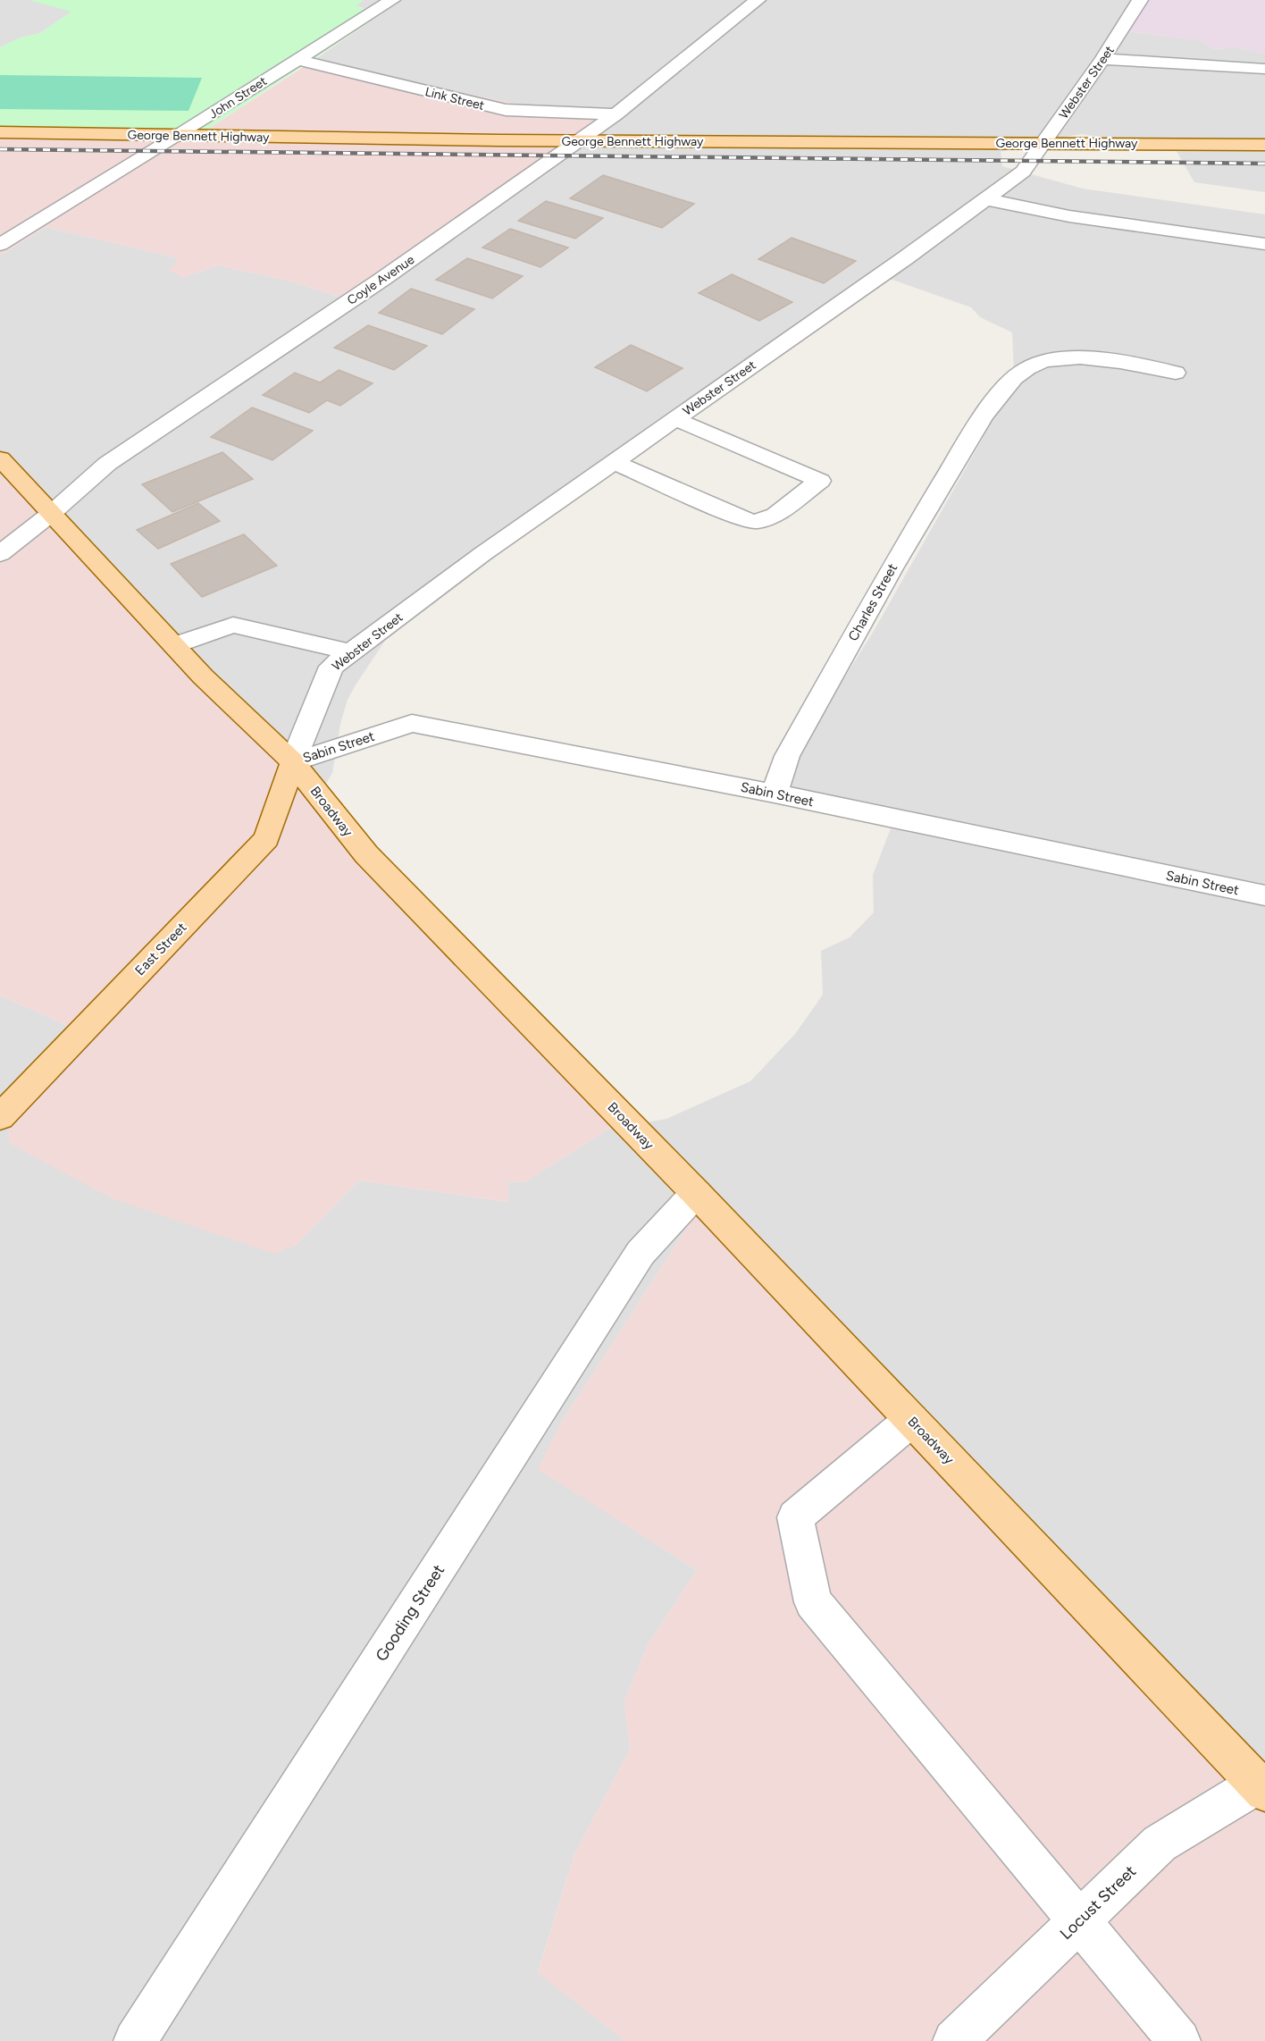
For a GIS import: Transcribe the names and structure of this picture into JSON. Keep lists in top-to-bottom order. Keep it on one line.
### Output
{"streets":{"main road":["George Bennett Highway","Broadway","East Street"],"street":["Webster Street","John Street","Link Street","Coyle Avenue","Charles Street","Sabin Street","Gooding Street","Locust Street"]},"crossings":[["Webster Street","George Bennett Highway"],["Webster Street","Sabin Street"],["Webster Street","Broadway"],["Webster Street","East Street"],["John Street","Link Street"],["John Street","George Bennett Highway"],["Link Street","Coyle Avenue"],["George Bennett Highway","Coyle Avenue"],["Coyle Avenue","Broadway"],["Charles Street","Sabin Street"],["Sabin Street","Broadway"],["Sabin Street","East Street"],["Broadway","East Street"],["Broadway","Gooding Street"],["Broadway","Locust Street"]]}
